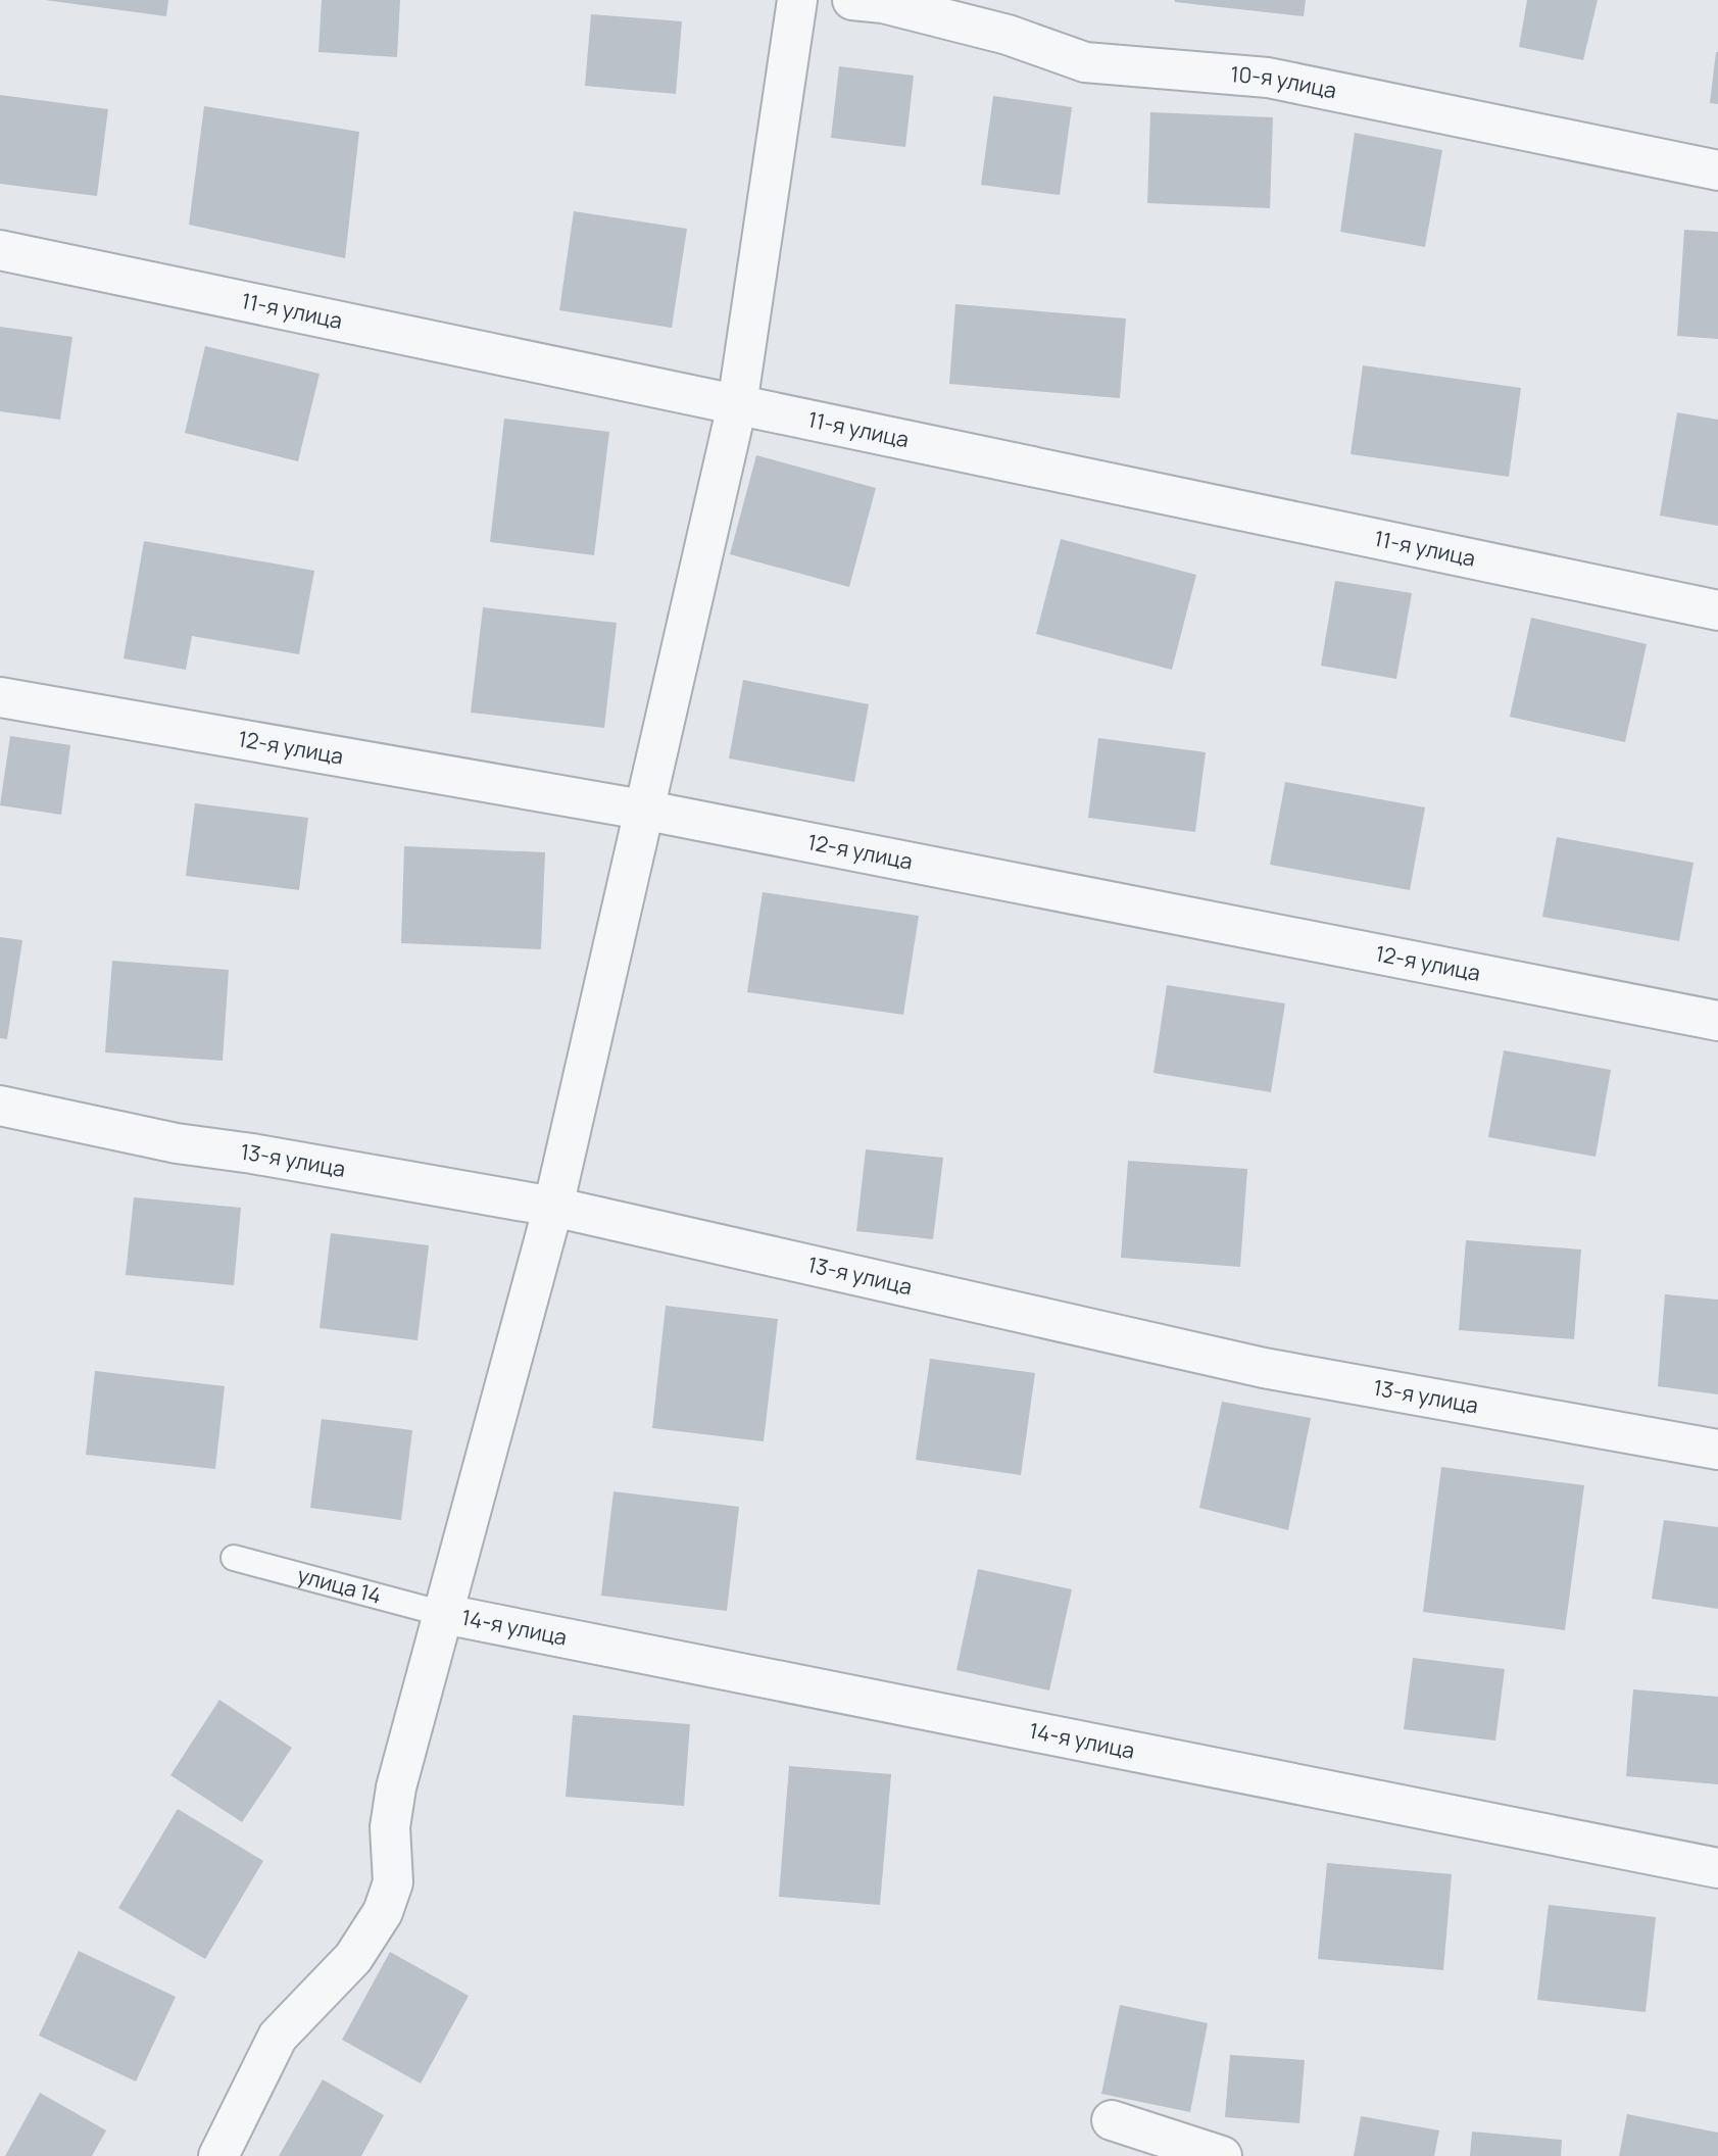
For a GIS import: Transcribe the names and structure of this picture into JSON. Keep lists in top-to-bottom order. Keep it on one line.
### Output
{"streets":{"street":["10-я улица","11-я улица","12-я улица","13-я улица","14-я улица"],"lane":["улица 14"]},"crossings":[["улица 14","14-я улица"]]}
